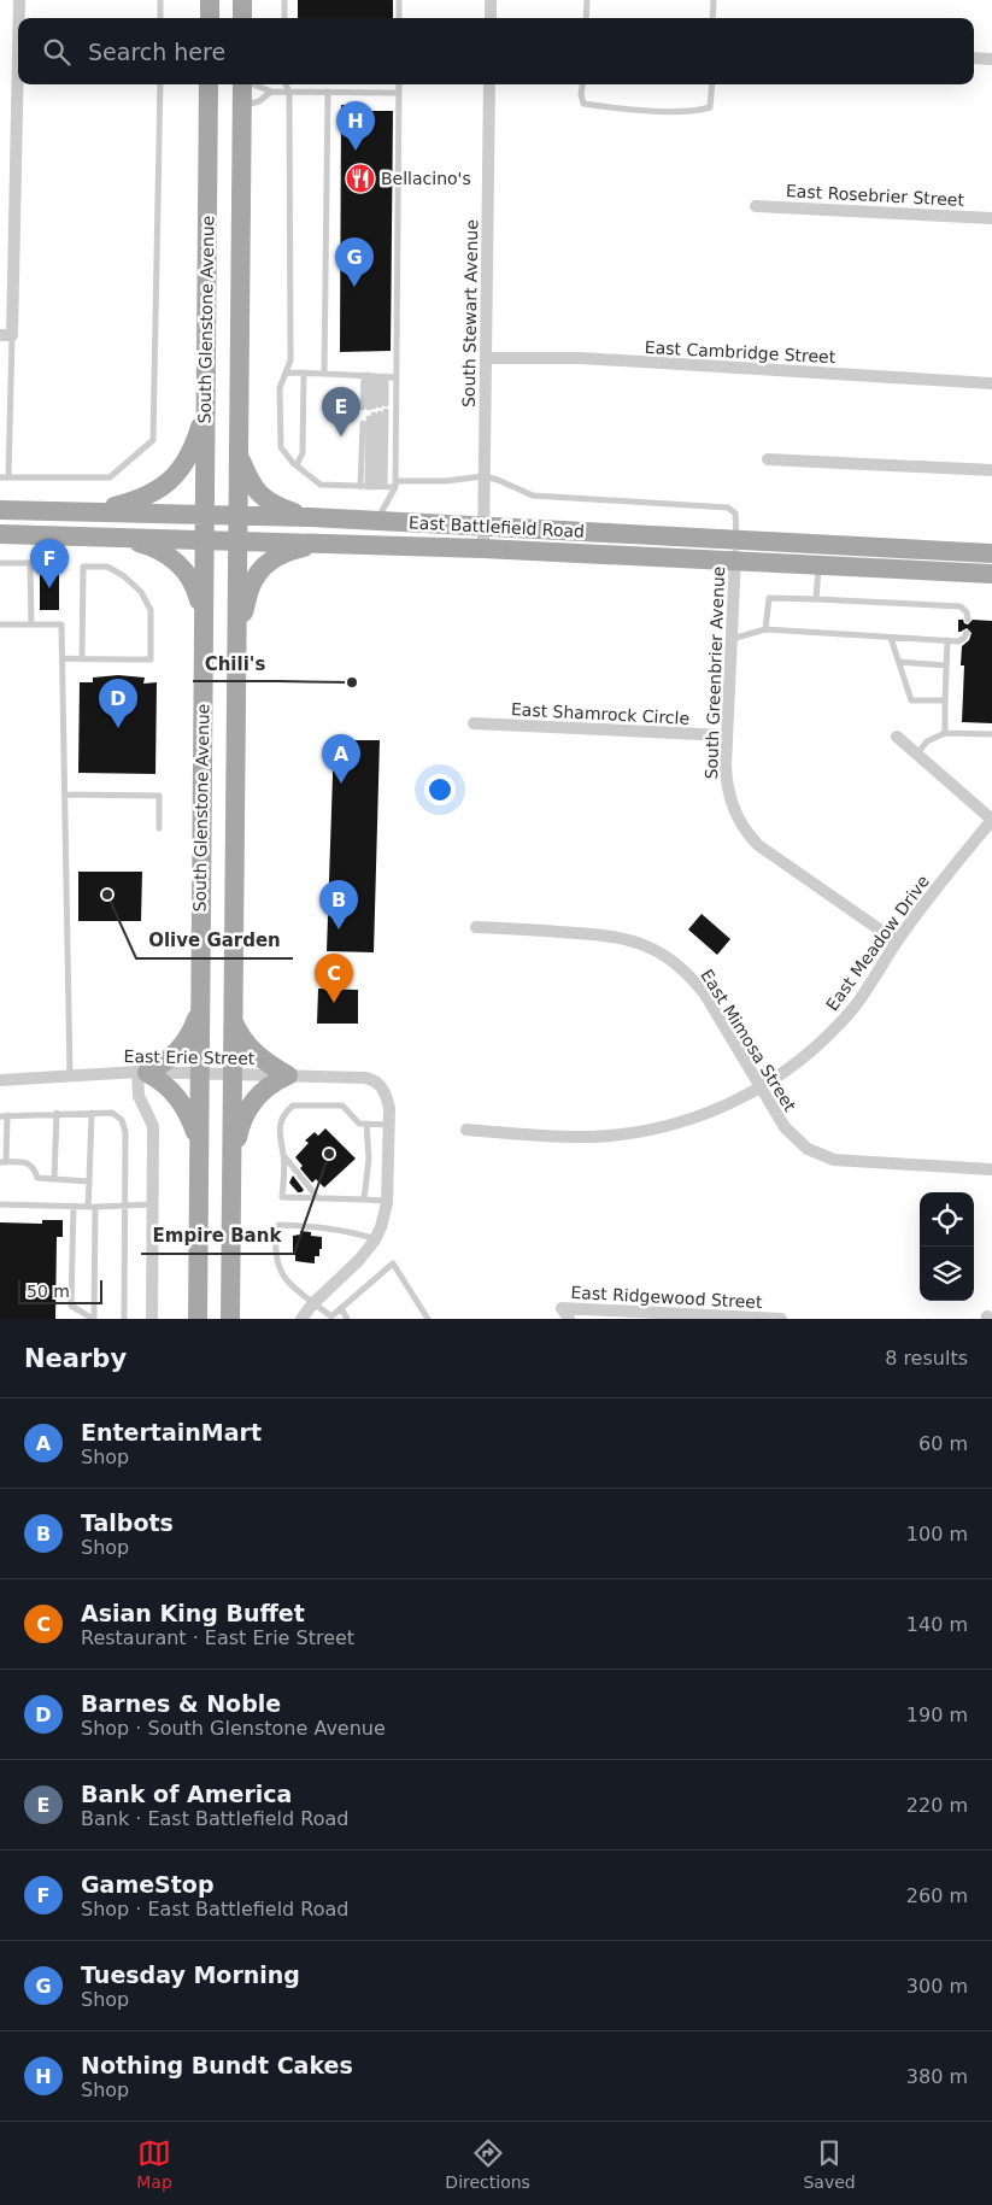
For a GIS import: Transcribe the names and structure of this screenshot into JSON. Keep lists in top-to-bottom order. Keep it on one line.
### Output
{"streets":{"main road":["South Glenstone Avenue","East Battlefield Road"],"street":["East Rosebrier Street","South Stewart Avenue","East Cambridge Street","South Greenbrier Avenue","East Shamrock Circle","East Meadow Drive","East Mimosa Street","East Erie Street","East Ridgewood Street"]},"crossings":[["South Stewart Avenue","East Cambridge Street"],["South Stewart Avenue","East Battlefield Road"],["South Glenstone Avenue","East Battlefield Road"],["South Glenstone Avenue","East Erie Street"],["East Battlefield Road","South Greenbrier Avenue"],["South Greenbrier Avenue","East Shamrock Circle"],["South Greenbrier Avenue","East Meadow Drive"],["East Meadow Drive","East Mimosa Street"]],"places":{"restaurant":["Bellacino's"],"other":["Chili's","Olive Garden","Empire Bank"]},"scale_bar":"50 m","page":{"search":"Search here","pins":["H","G","E","F","D","A","B","C"],"scale":"50 m","heading":["Nearby","8 results"],"list":[{"mark":"A","name":"EntertainMart","note":"Shop","value":"60 m"},{"mark":"B","name":"Talbots","note":"Shop","value":"100 m"},{"mark":"C","name":"Asian King Buffet","note":"Restaurant · East Erie Street","value":"140 m"},{"mark":"D","name":"Barnes & Noble","note":"Shop · South Glenstone Avenue","value":"190 m"},{"mark":"E","name":"Bank of America","note":"Bank · East Battlefield Road","value":"220 m"},{"mark":"F","name":"GameStop","note":"Shop · East Battlefield Road","value":"260 m"},{"mark":"G","name":"Tuesday Morning","note":"Shop","value":"300 m"},{"mark":"H","name":"Nothing Bundt Cakes","note":"Shop","value":"380 m"}],"nav":["Map","Directions","Saved"]}}
